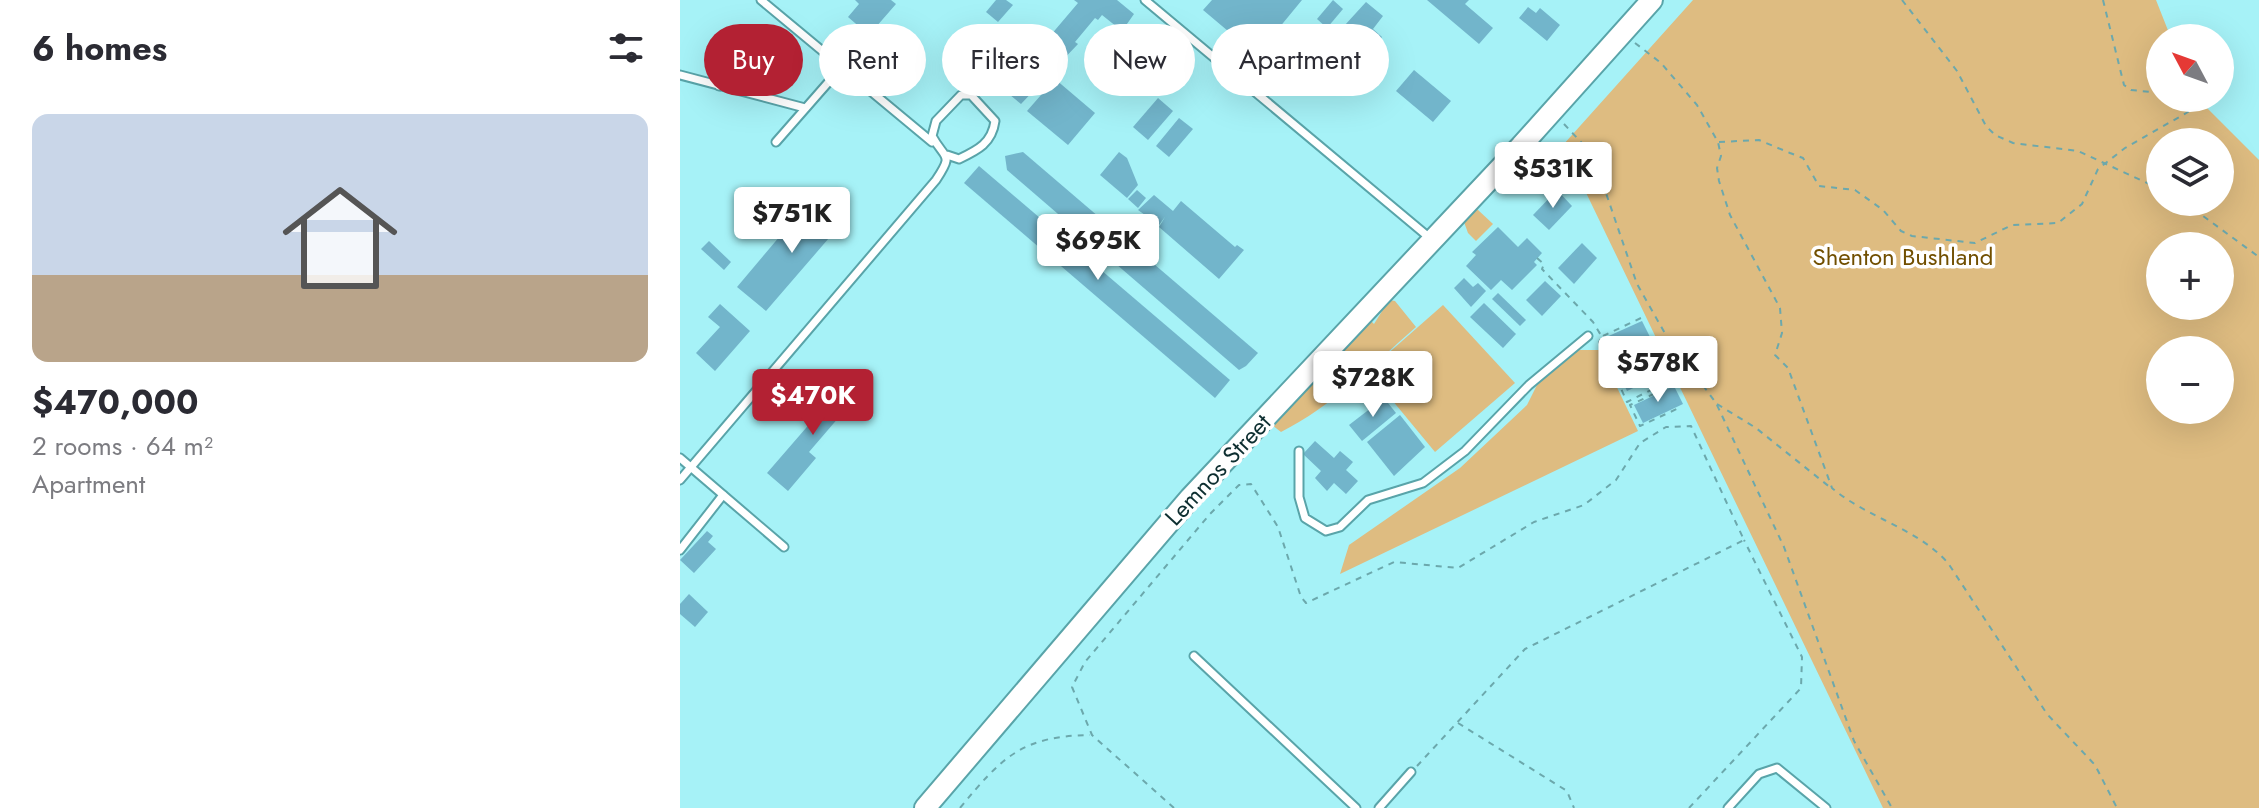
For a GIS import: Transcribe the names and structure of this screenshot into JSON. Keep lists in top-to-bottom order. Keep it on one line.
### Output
{"streets":{"street":["Lemnos Street"]},"parks":["Shenton Bushland"],"north":"top left","page":{"heading":"6 homes","map_buttons":["+","−"],"chip":["Buy","Rent","Filters","New","Apartment"],"list":[{"name":"$470,000","note":"2 rooms · 64 m² · Apartment"}],"price":["$531K","$751K","$695K","$578K","$728K","$470K"]}}
